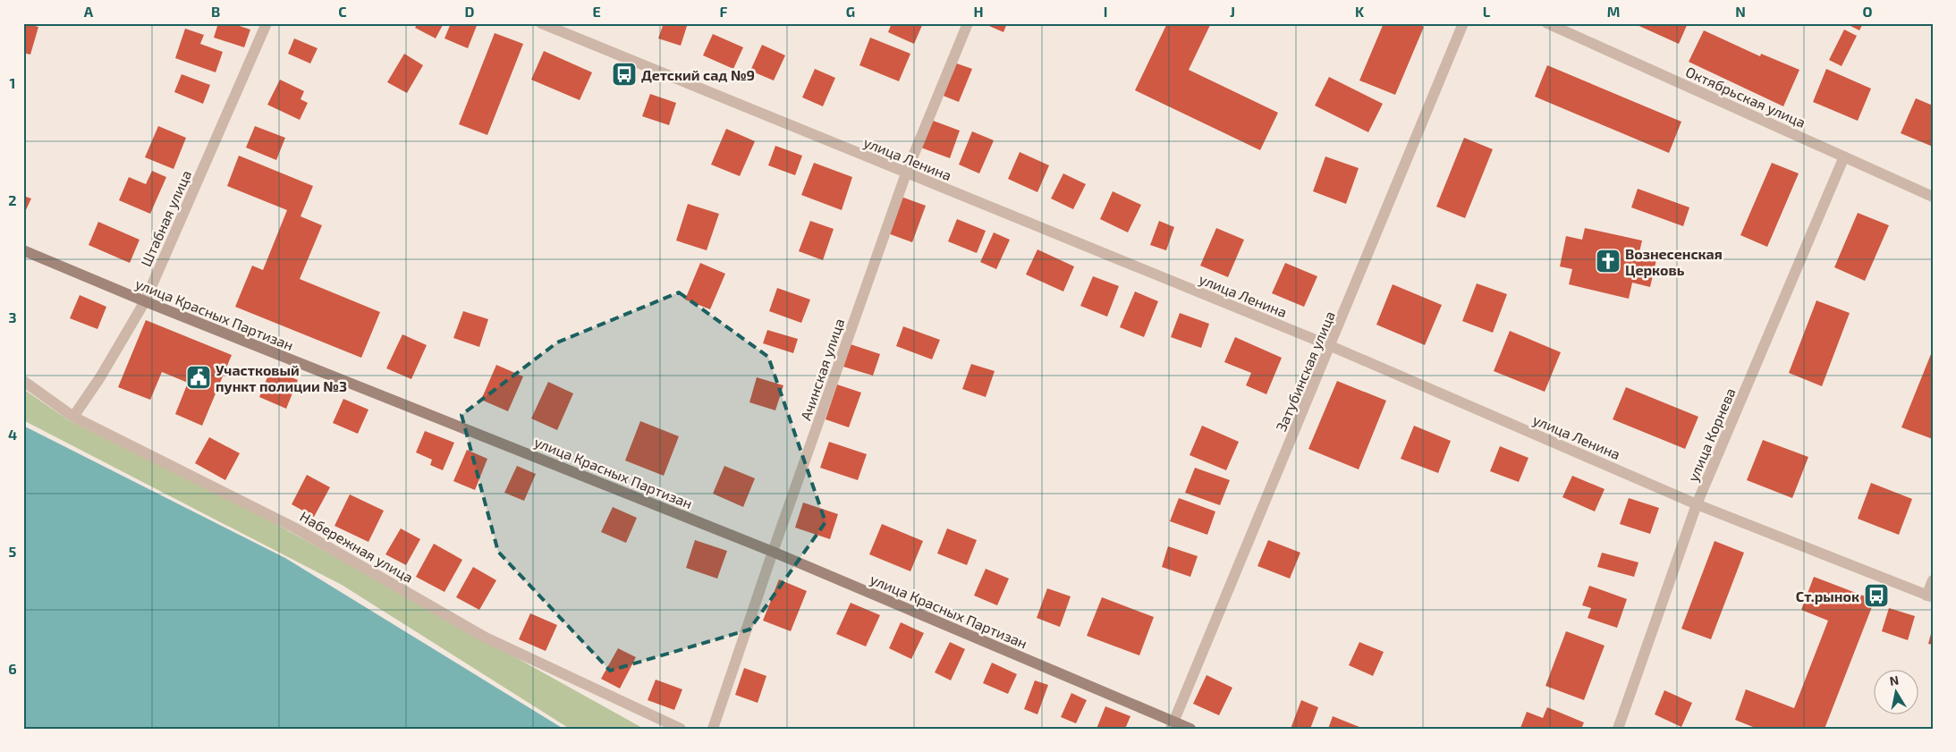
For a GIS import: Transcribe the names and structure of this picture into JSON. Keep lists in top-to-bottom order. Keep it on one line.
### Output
{"streets":{"main road":["улица Красных Партизан"],"street":["Октябрьская улица","улица Ленина","Штабная улица","Ачинская улица","Затубинская улица","улица Корнева","Набережная улица"]},"crossings":[["Октябрьская улица","улица Корнева"],["улица Ленина","Ачинская улица"],["улица Ленина","Затубинская улица"],["улица Ленина","улица Корнева"],["Штабная улица","улица Красных Партизан"],["Штабная улица","Набережная улица"],["улица Красных Партизан","Ачинская улица"],["улица Красных Партизан","Затубинская улица"]],"places":{"bus stop":["Детский сад №9","Ст.рынок"],"church":["Вознесенская Церковь"],"public building":["Участковый пункт полиции №3"]},"north":"top","grid":{"columns":["A","B","C","D","E","F","G","H","I","J","K","L","M","N","O"],"rows":["1","2","3","4","5","6"]}}
